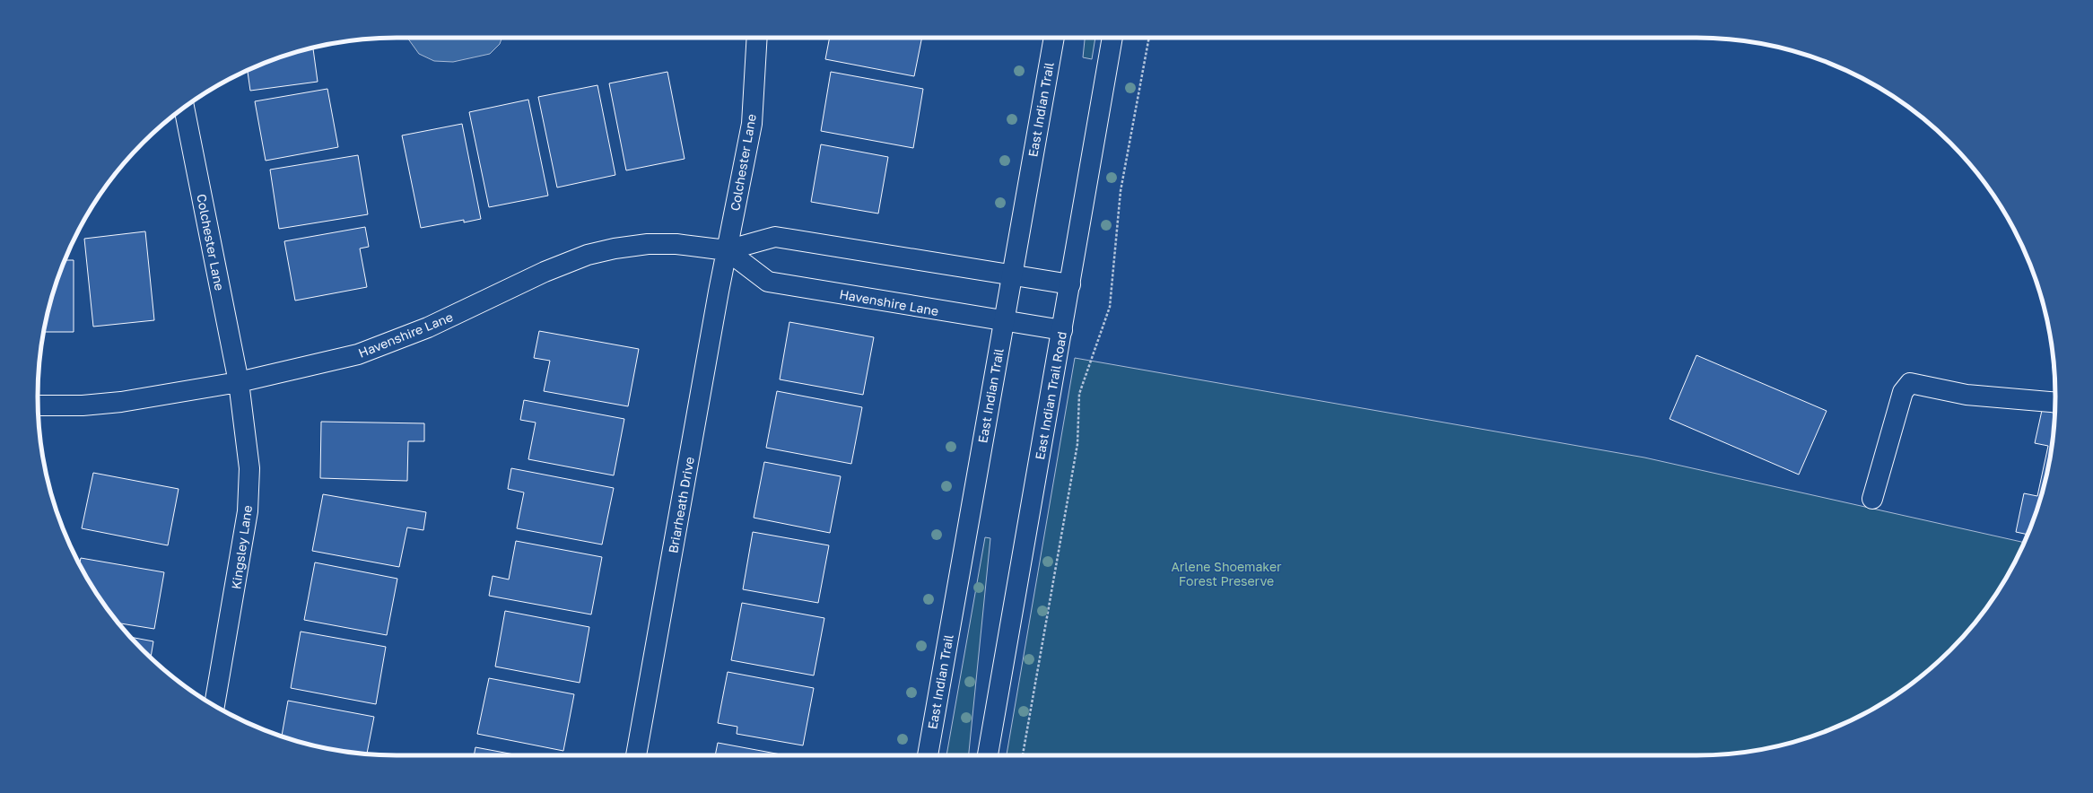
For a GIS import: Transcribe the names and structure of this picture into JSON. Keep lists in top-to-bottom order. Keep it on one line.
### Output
{"streets":{"street":["East Indian Trail","Colchester Lane","Havenshire Lane","East Indian Trail Road","Briarheath Drive","Kingsley Lane"]},"crossings":[["East Indian Trail","Havenshire Lane"],["Colchester Lane","Havenshire Lane"],["Colchester Lane","Briarheath Drive"],["Colchester Lane","Kingsley Lane"],["Havenshire Lane","East Indian Trail Road"],["Havenshire Lane","Briarheath Drive"],["Havenshire Lane","Kingsley Lane"]],"parks":["Arlene Shoemaker Forest Preserve"]}
